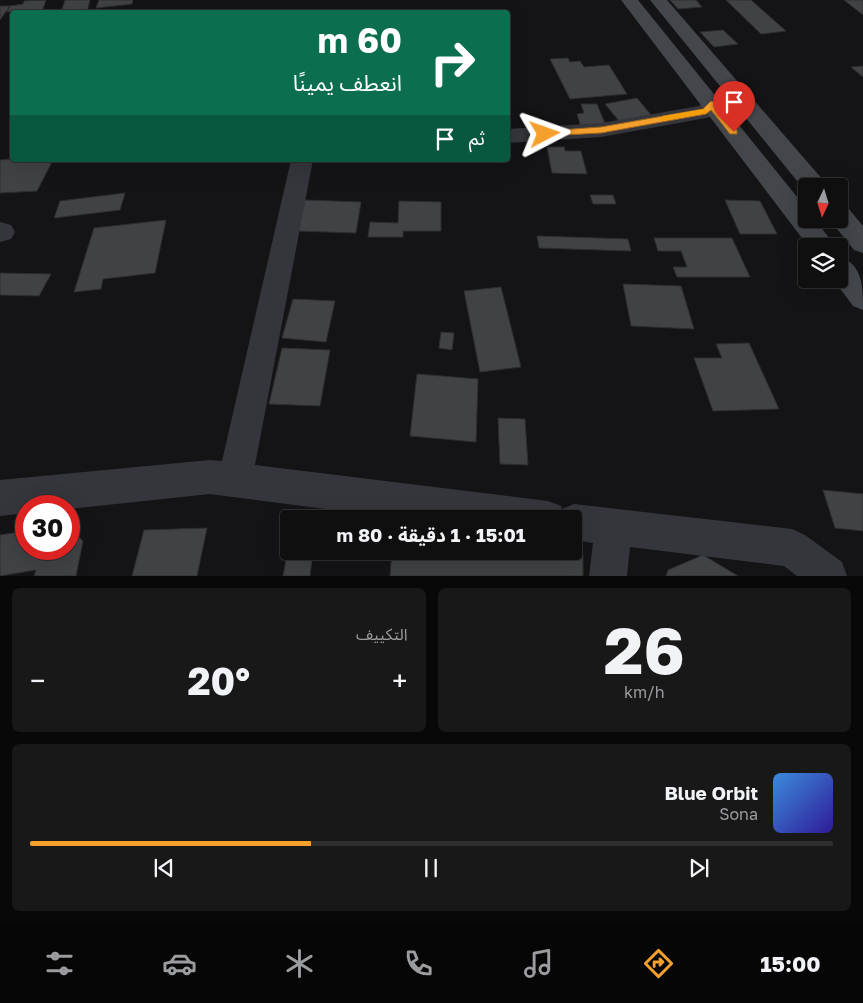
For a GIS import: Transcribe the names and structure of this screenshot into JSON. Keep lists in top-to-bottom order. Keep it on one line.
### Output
{"north":"bottom","page":{"turn":["60 m","انعطف يمينًا"],"then":"ثم","limit":"30","trip":"15:01 · 1 دقيقة · 80 m","tile":[["26","km/h"],"التكييف"],"heat":["−","20°","+"],"song":["Blue Orbit","Sona"],"tabs":"15:00"}}
